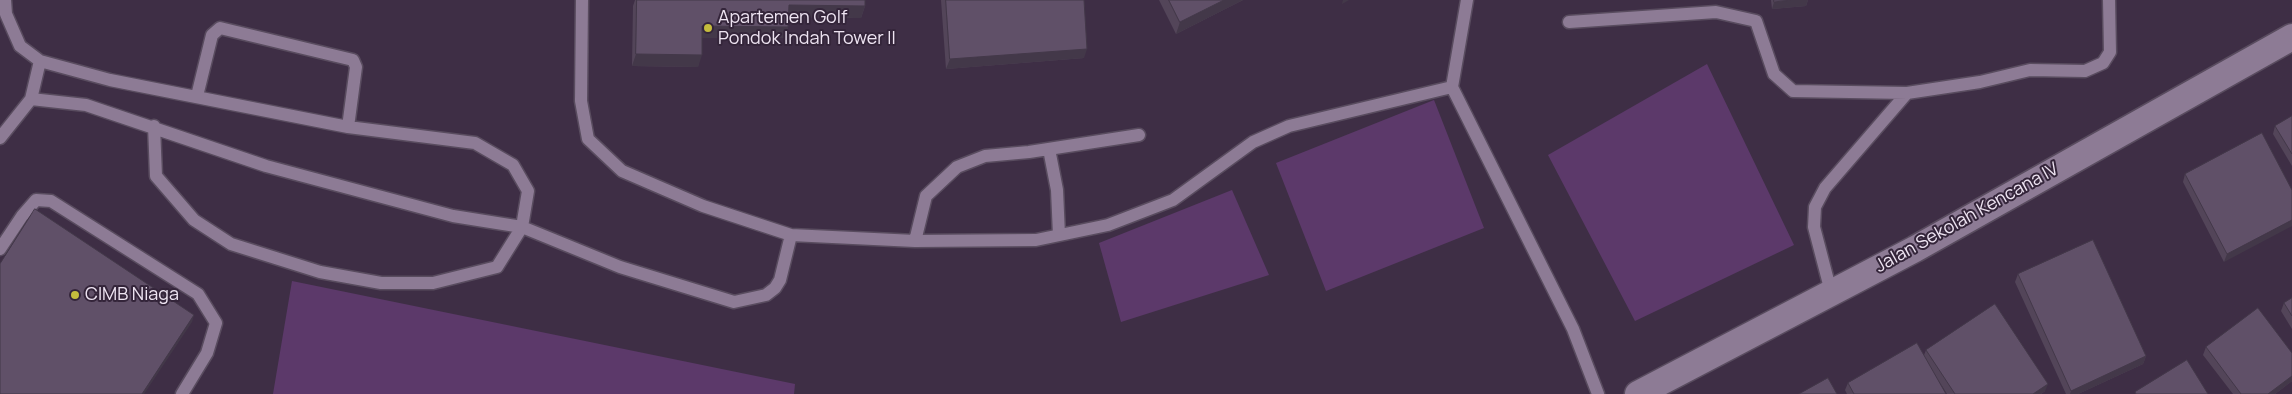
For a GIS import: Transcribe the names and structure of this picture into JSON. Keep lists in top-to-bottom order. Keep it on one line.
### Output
{"streets":{"street":["Jalan Sekolah Kencana IV"]},"places":["Apartemen Golf Pondok Indah Tower II","CIMB Niaga"]}
